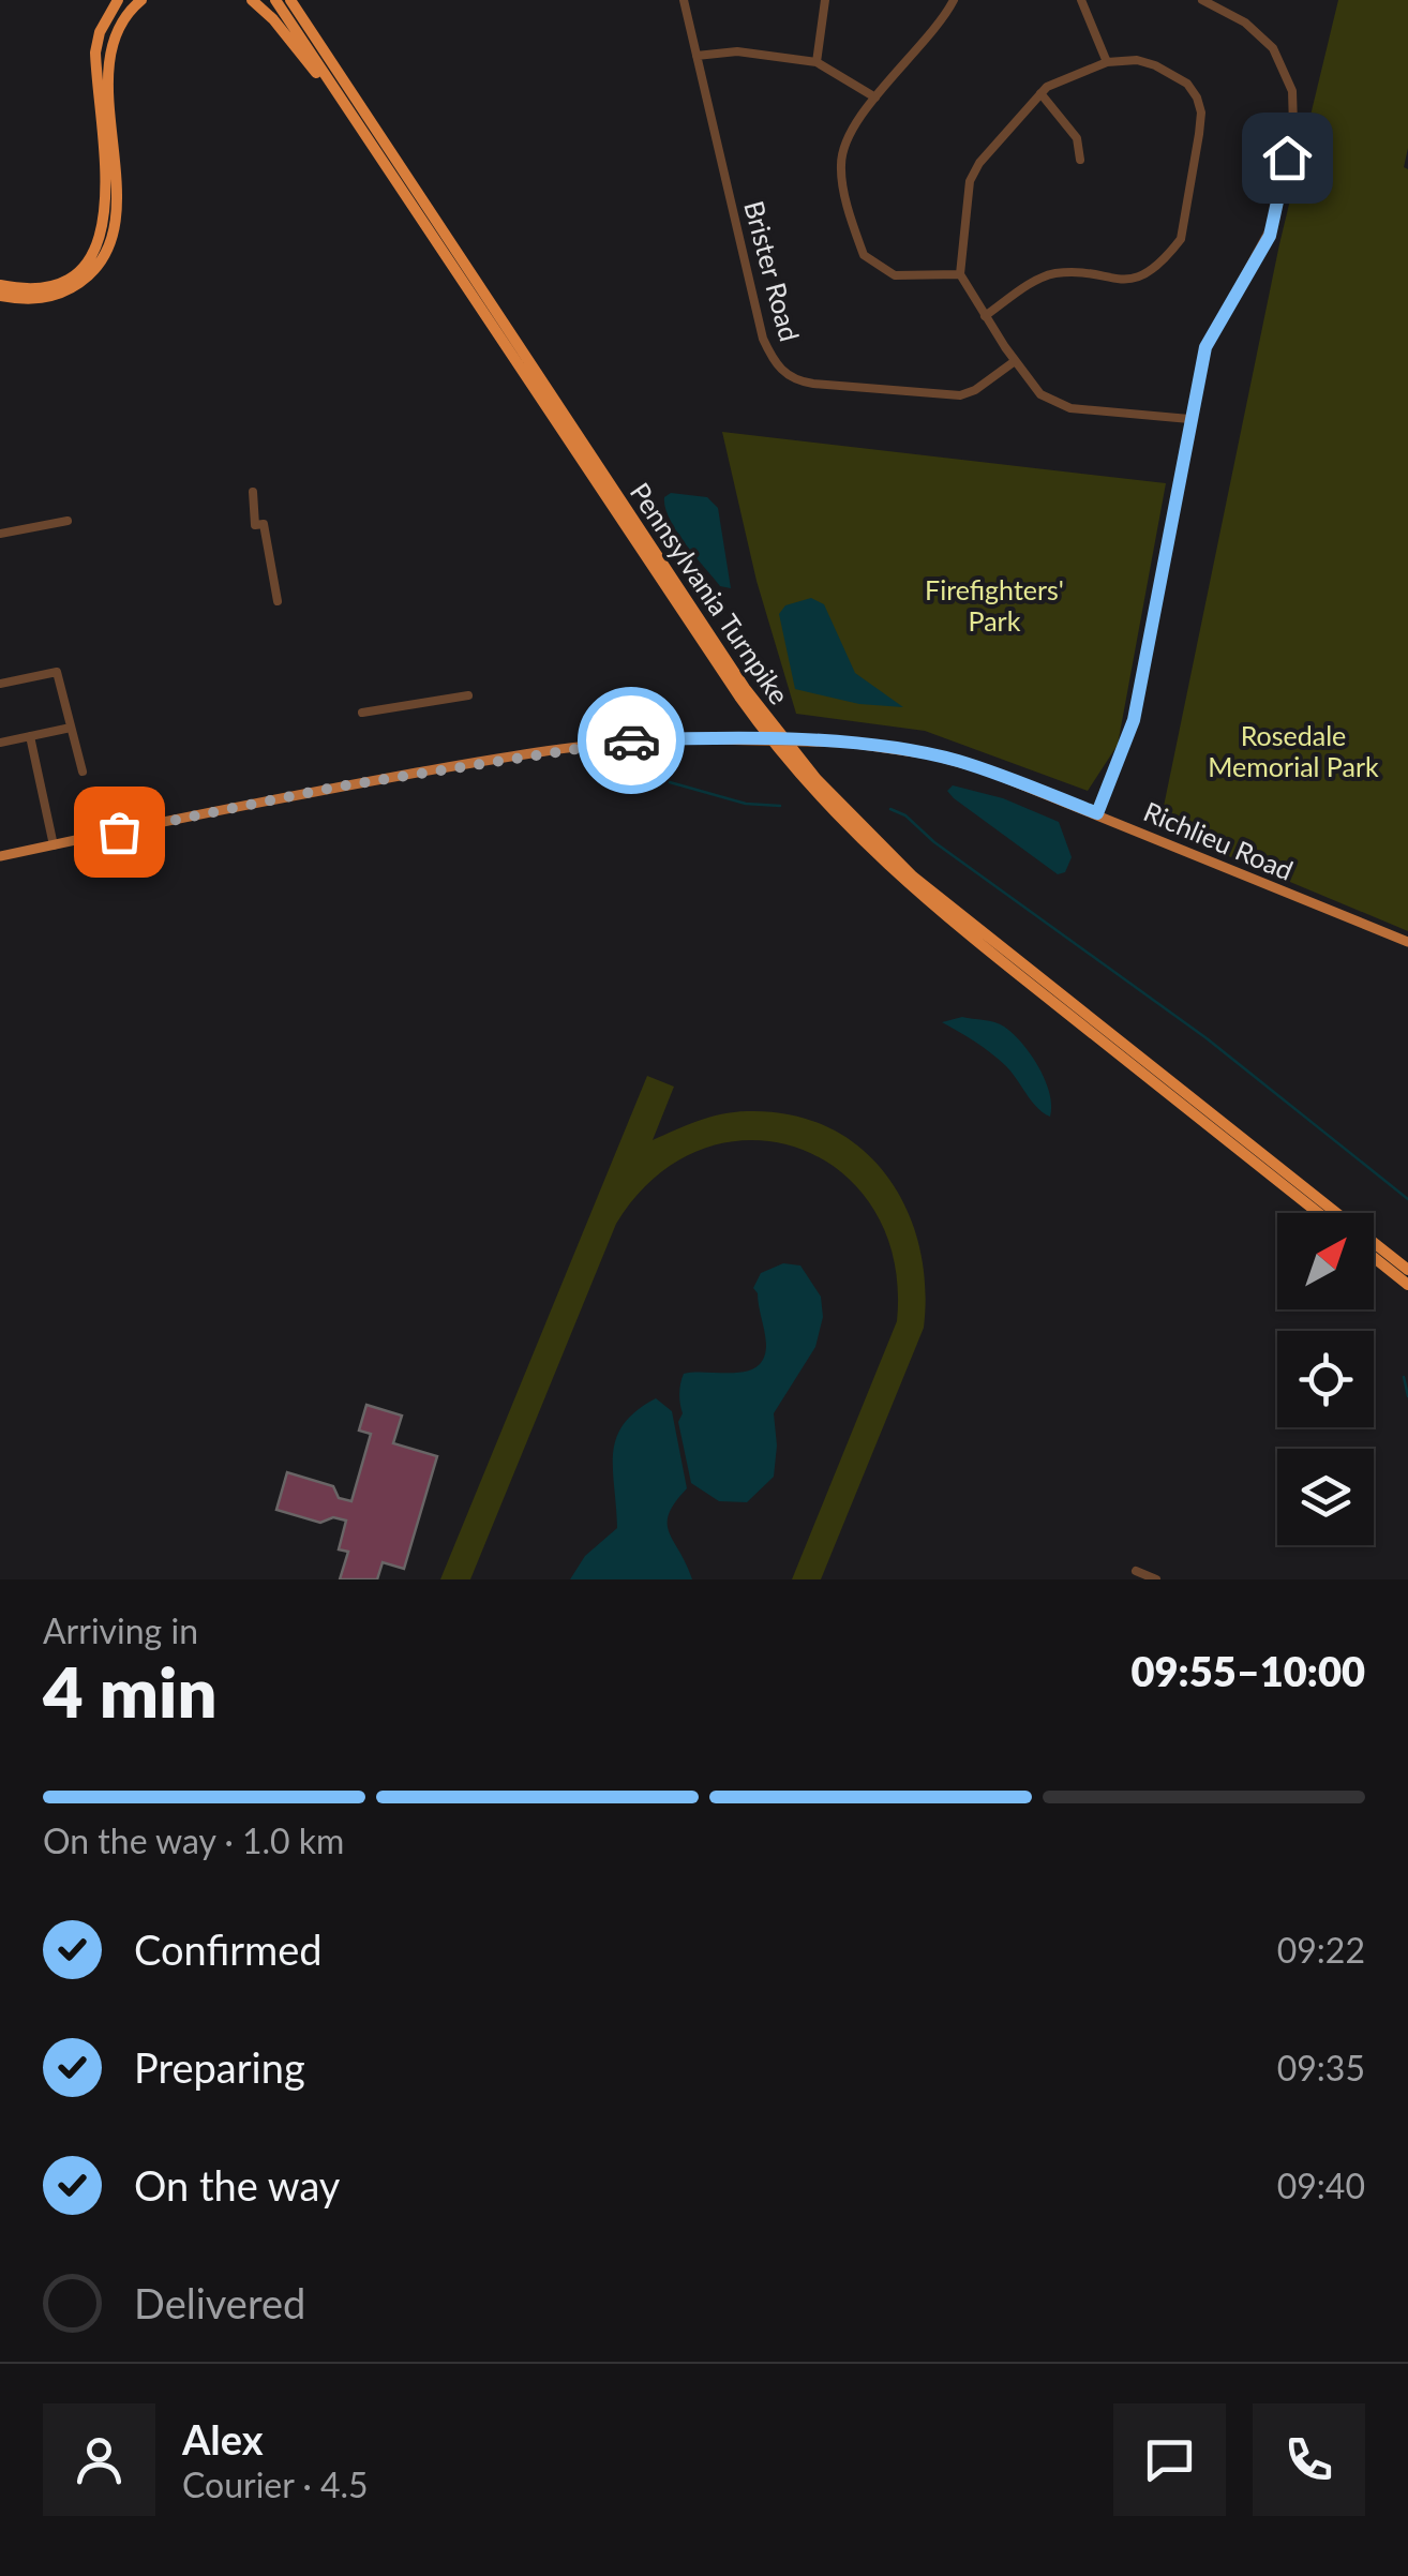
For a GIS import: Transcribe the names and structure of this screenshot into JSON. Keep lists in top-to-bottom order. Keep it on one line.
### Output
{"streets":{"highway":["Pennsylvania Turnpike"],"main road":["Richlieu Road"],"street":["Brister Road"]},"parks":["Firefighters' Park","Rosedale Memorial Park"],"north":"top right","page":{"heading":["4 min","Arriving in","09:55–10:00"],"panel":["Alex","Courier · 4.5"],"bar":"On the way · 1.0 km","list":[["Confirmed","09:22"],["Preparing","09:35"],["On the way","09:40"],"Delivered"]}}
